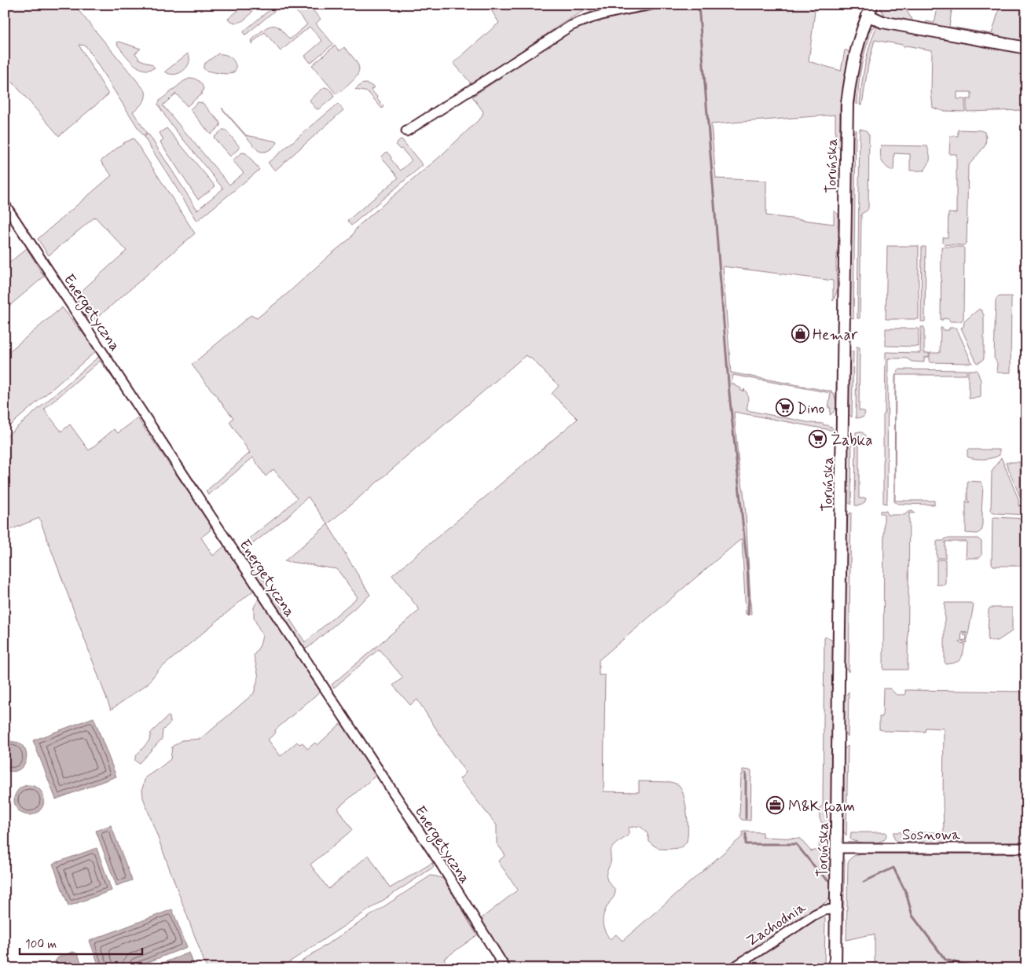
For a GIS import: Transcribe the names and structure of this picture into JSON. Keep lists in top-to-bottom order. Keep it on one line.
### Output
{"streets":{"street":["Toruńska","Energetyczna","Sosnowa","Zachodnia"]},"crossings":[["Toruńska","Sosnowa"],["Toruńska","Zachodnia"]],"places":{"shop":["Hemar"],"supermarket":["Dino","Żabka"],"office":["M&K foam"]},"scale_bar":"100 m"}
